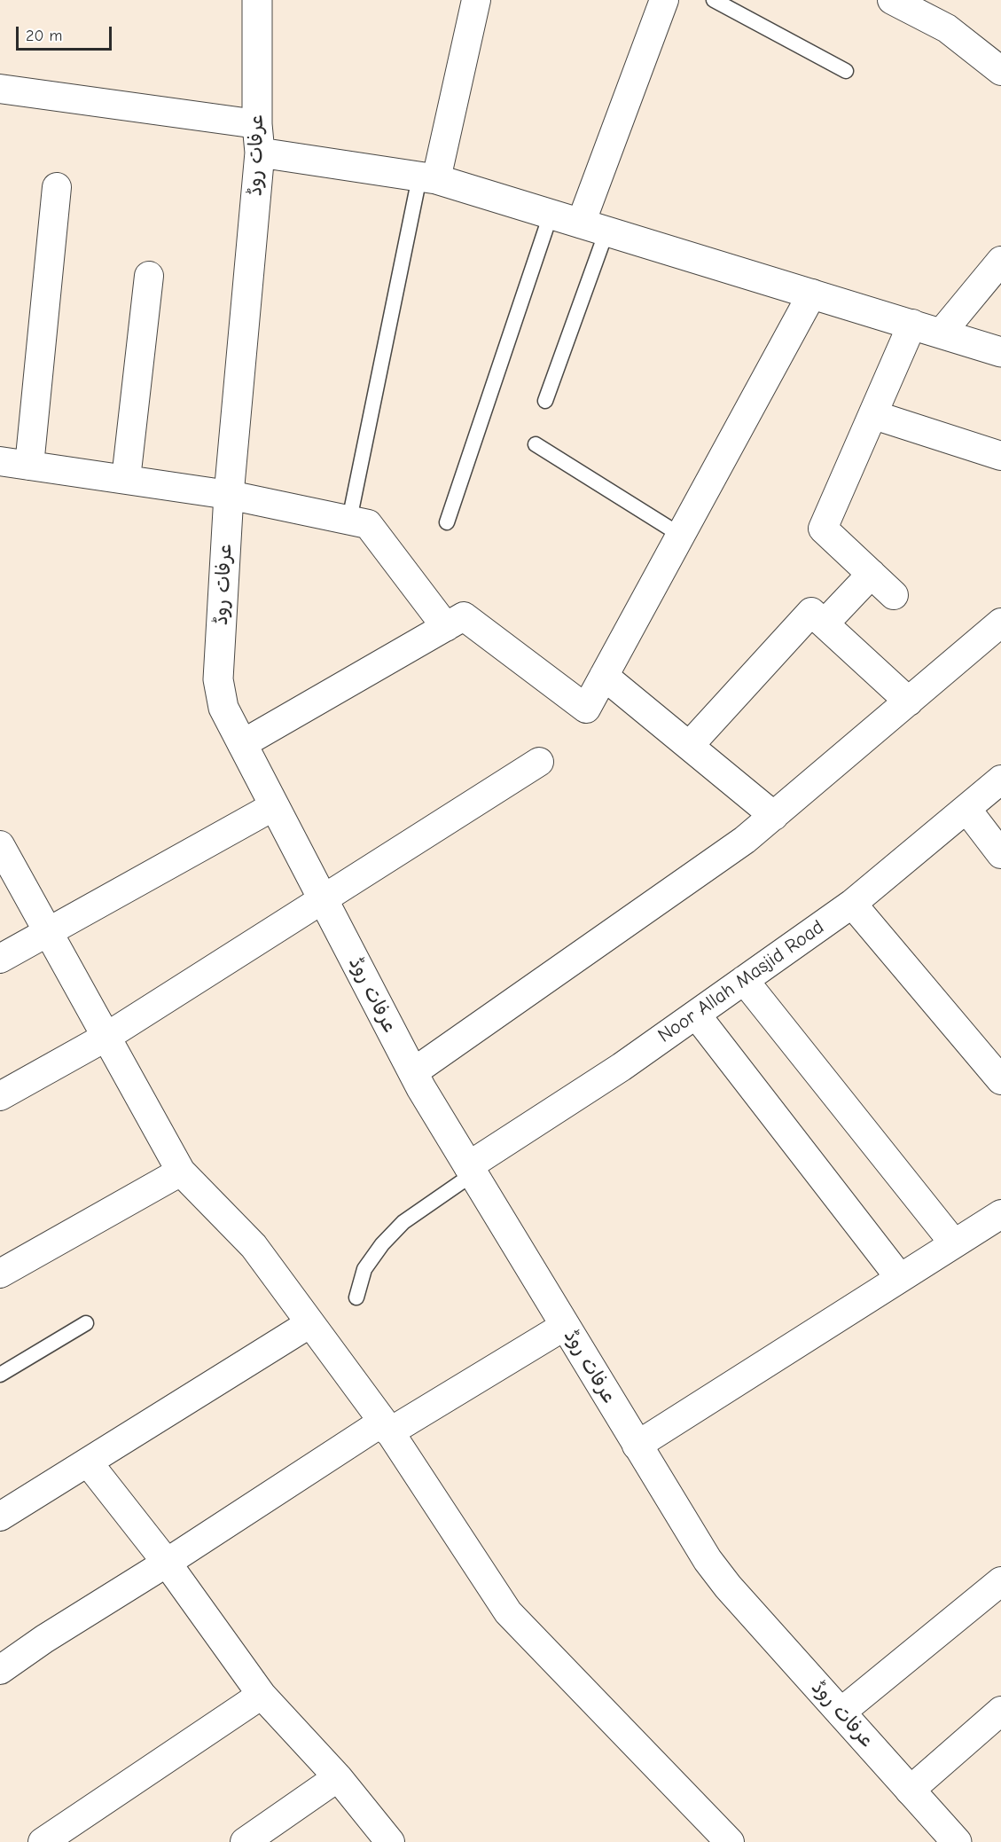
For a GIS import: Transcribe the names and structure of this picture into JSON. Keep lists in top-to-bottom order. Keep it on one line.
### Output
{"streets":{"street":["عرفات روڈ","Noor Allah Masjid Road"]},"crossings":[["عرفات روڈ","Noor Allah Masjid Road"]],"scale_bar":"20 m"}
